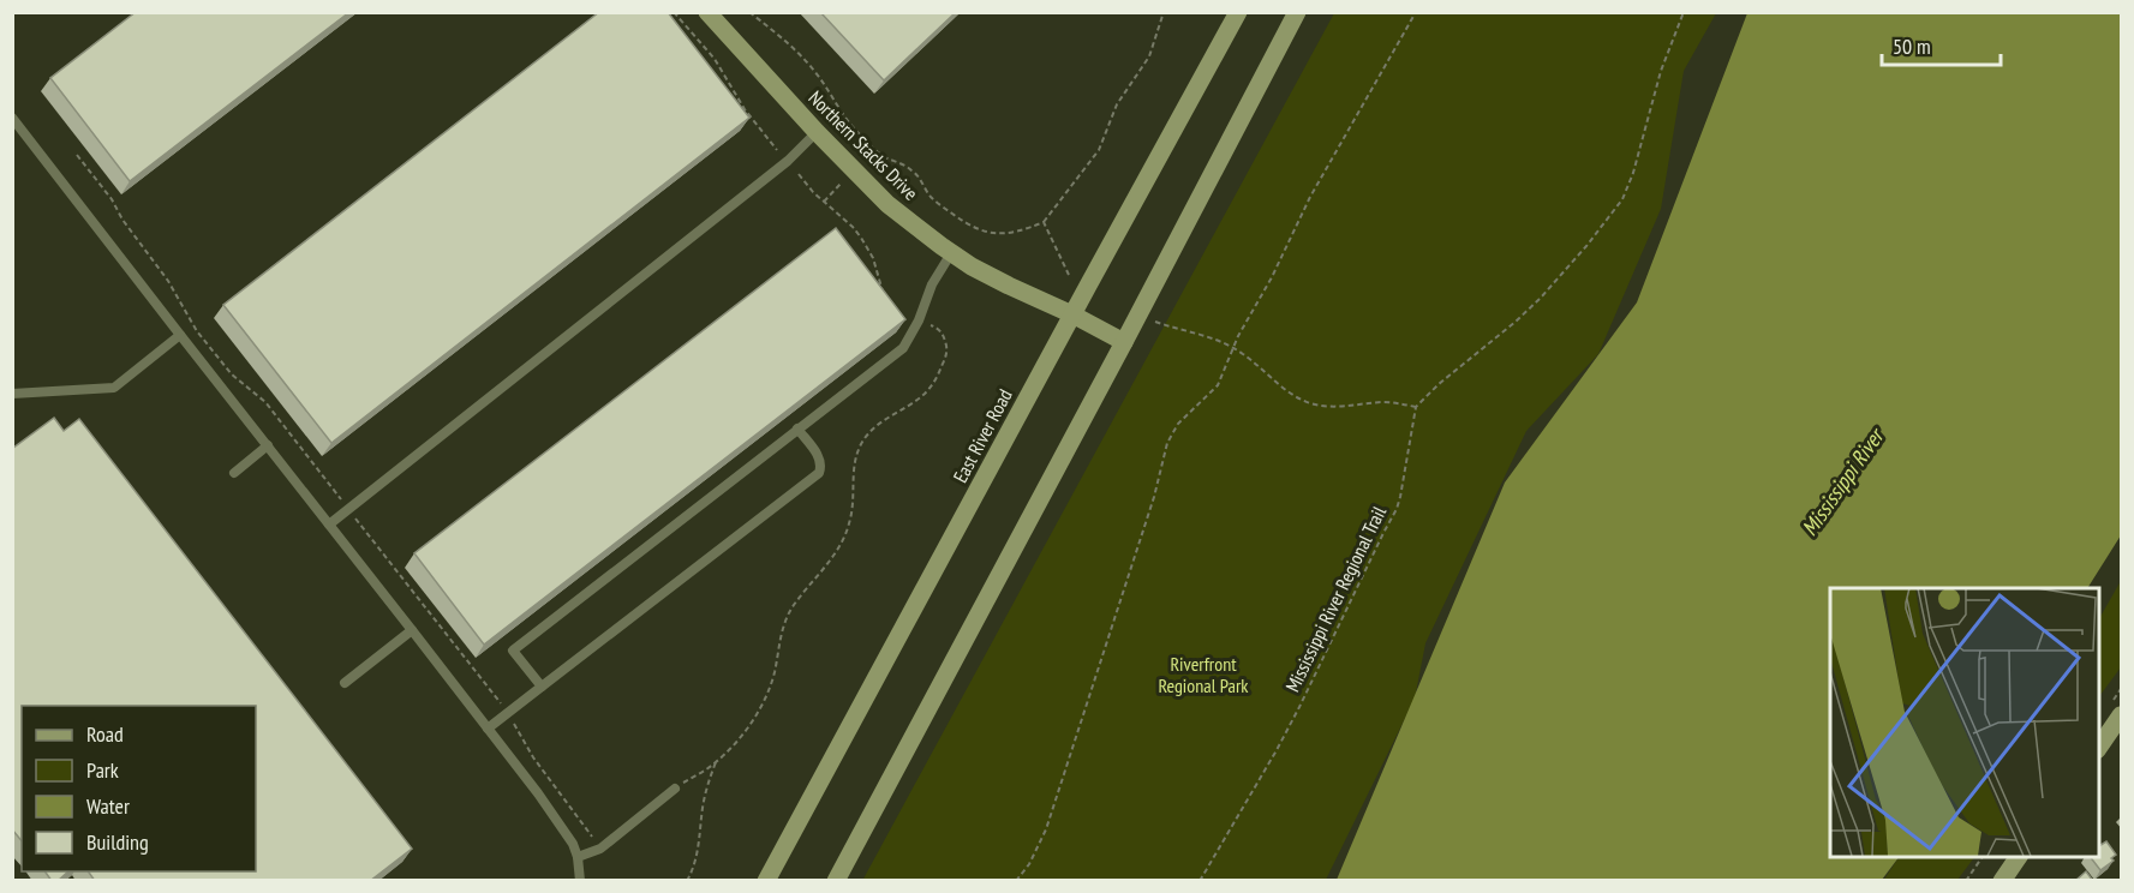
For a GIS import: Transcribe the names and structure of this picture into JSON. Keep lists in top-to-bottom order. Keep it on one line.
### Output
{"streets":{"street":["Northern Stacks Drive","East River Road"],"path":["Mississippi River Regional Trail"]},"crossings":[["Northern Stacks Drive","East River Road"]],"water":["Mississippi River"],"parks":["Riverfront Regional Park"],"legend":["Road","Park","Water","Building"],"scale_bar":"50 m"}
